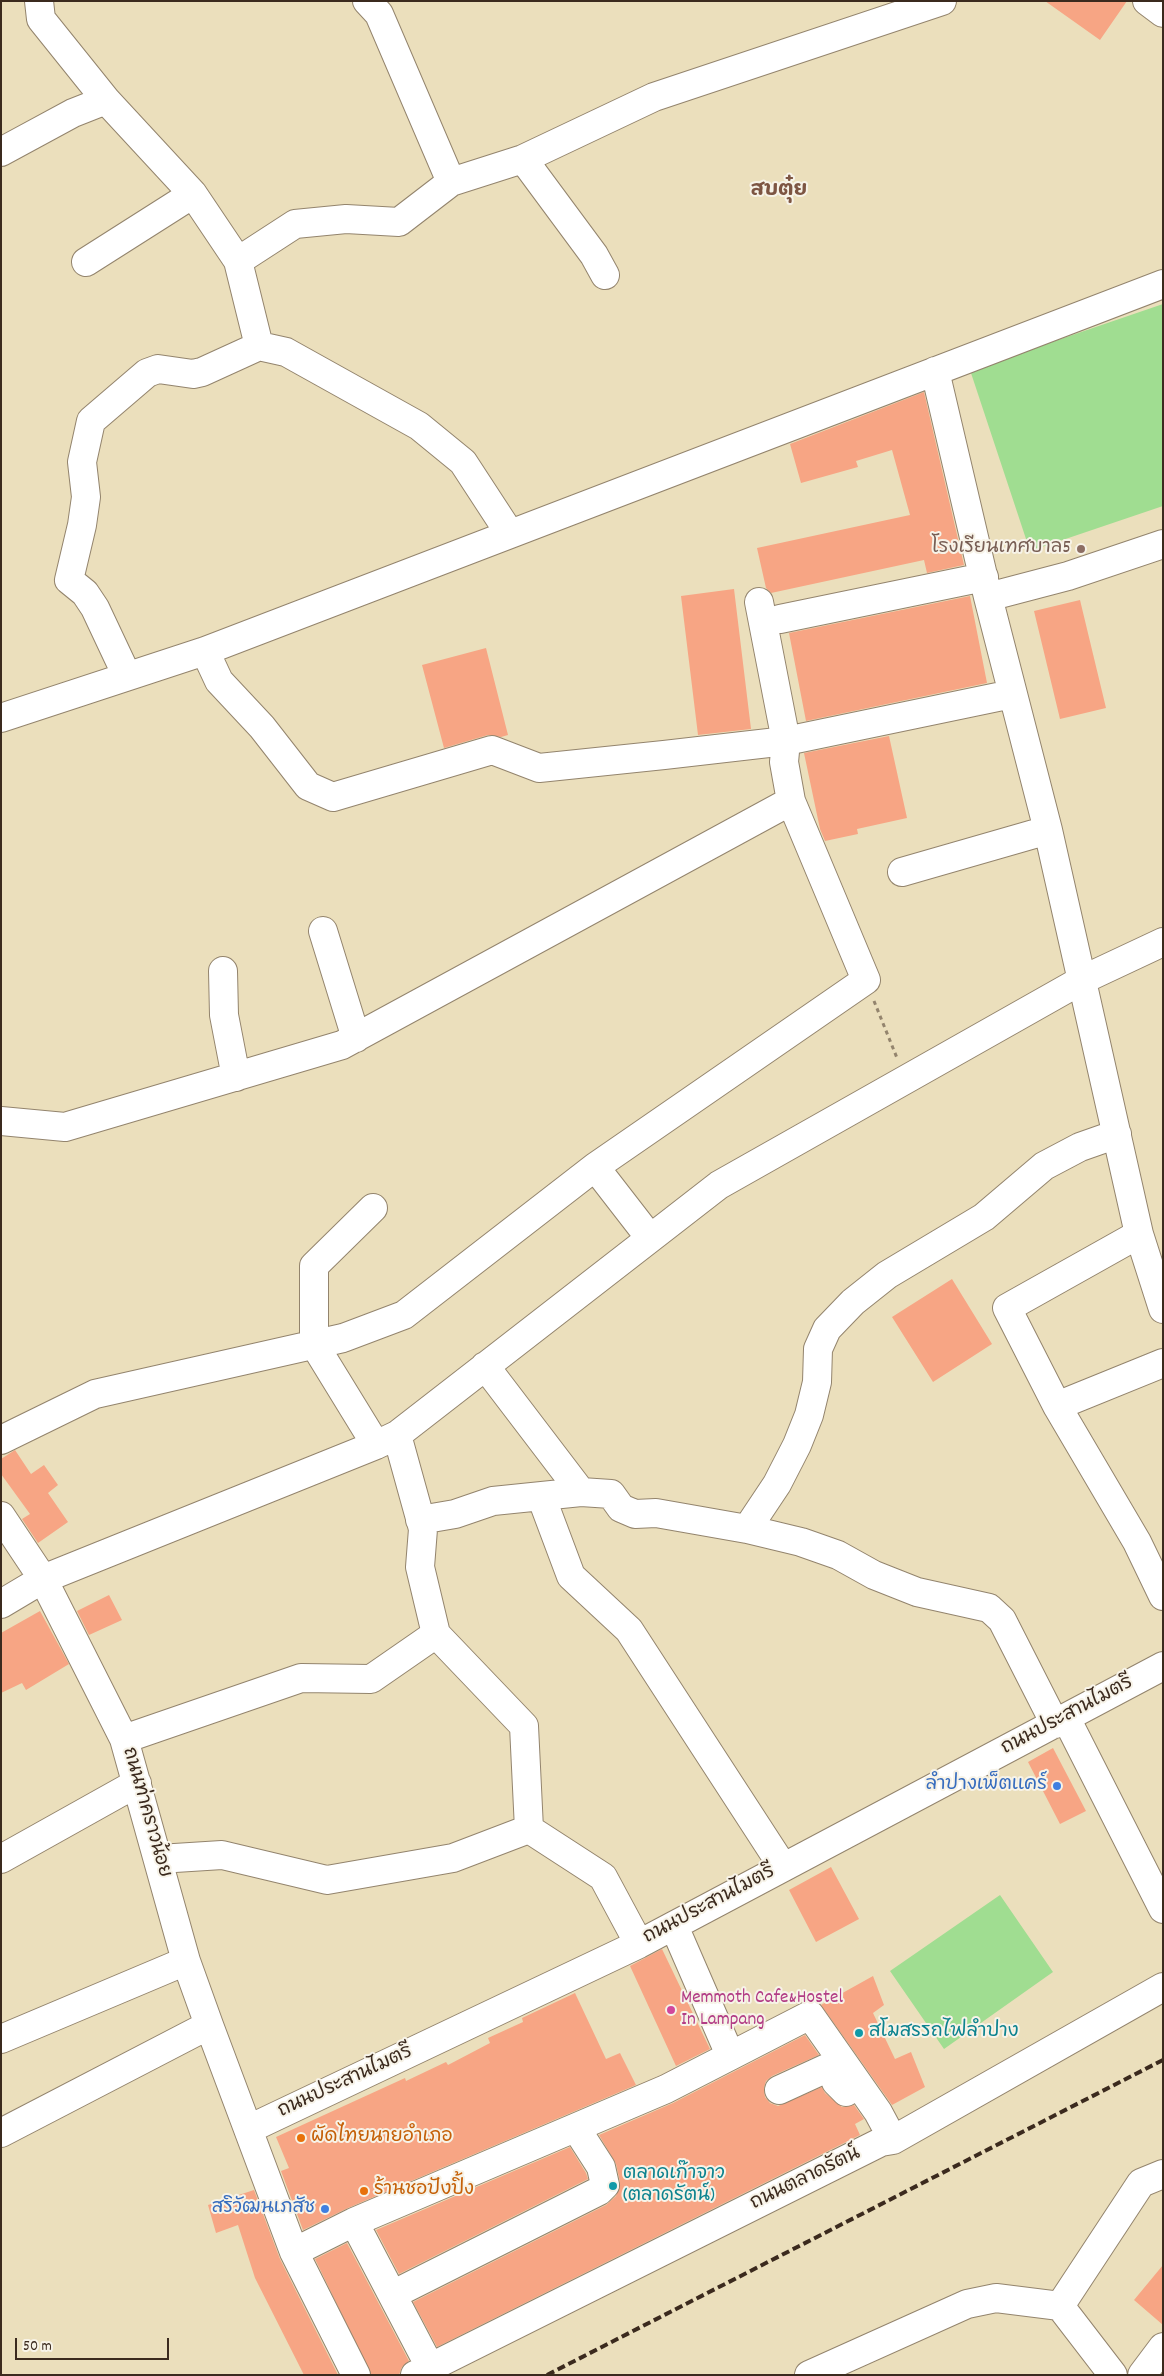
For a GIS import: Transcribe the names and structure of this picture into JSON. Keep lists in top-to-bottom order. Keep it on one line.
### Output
{"streets":{"street":["ถนนประสานไมตรี","ถนนท่าคราวน้อย","ถนนตลาดรัตน์"]},"crossings":[["ถนนประสานไมตรี","ถนนท่าคราวน้อย"]],"districts":["สบตุ๋ย"],"places":["โรงเรียนเทศบาล5","ลำปางเพ็ตแคร์","Memmoth Cafe&Hostel In Lampang","สโมสรรถไฟลำปาง","ผัดไทยนายอำเภอ","ตลาดเก๊าจาว (ตลาดรัตน์)","ร้านชอปังปิ้ง","สริวัฒนเภสัช"],"scale_bar":"50 m"}
